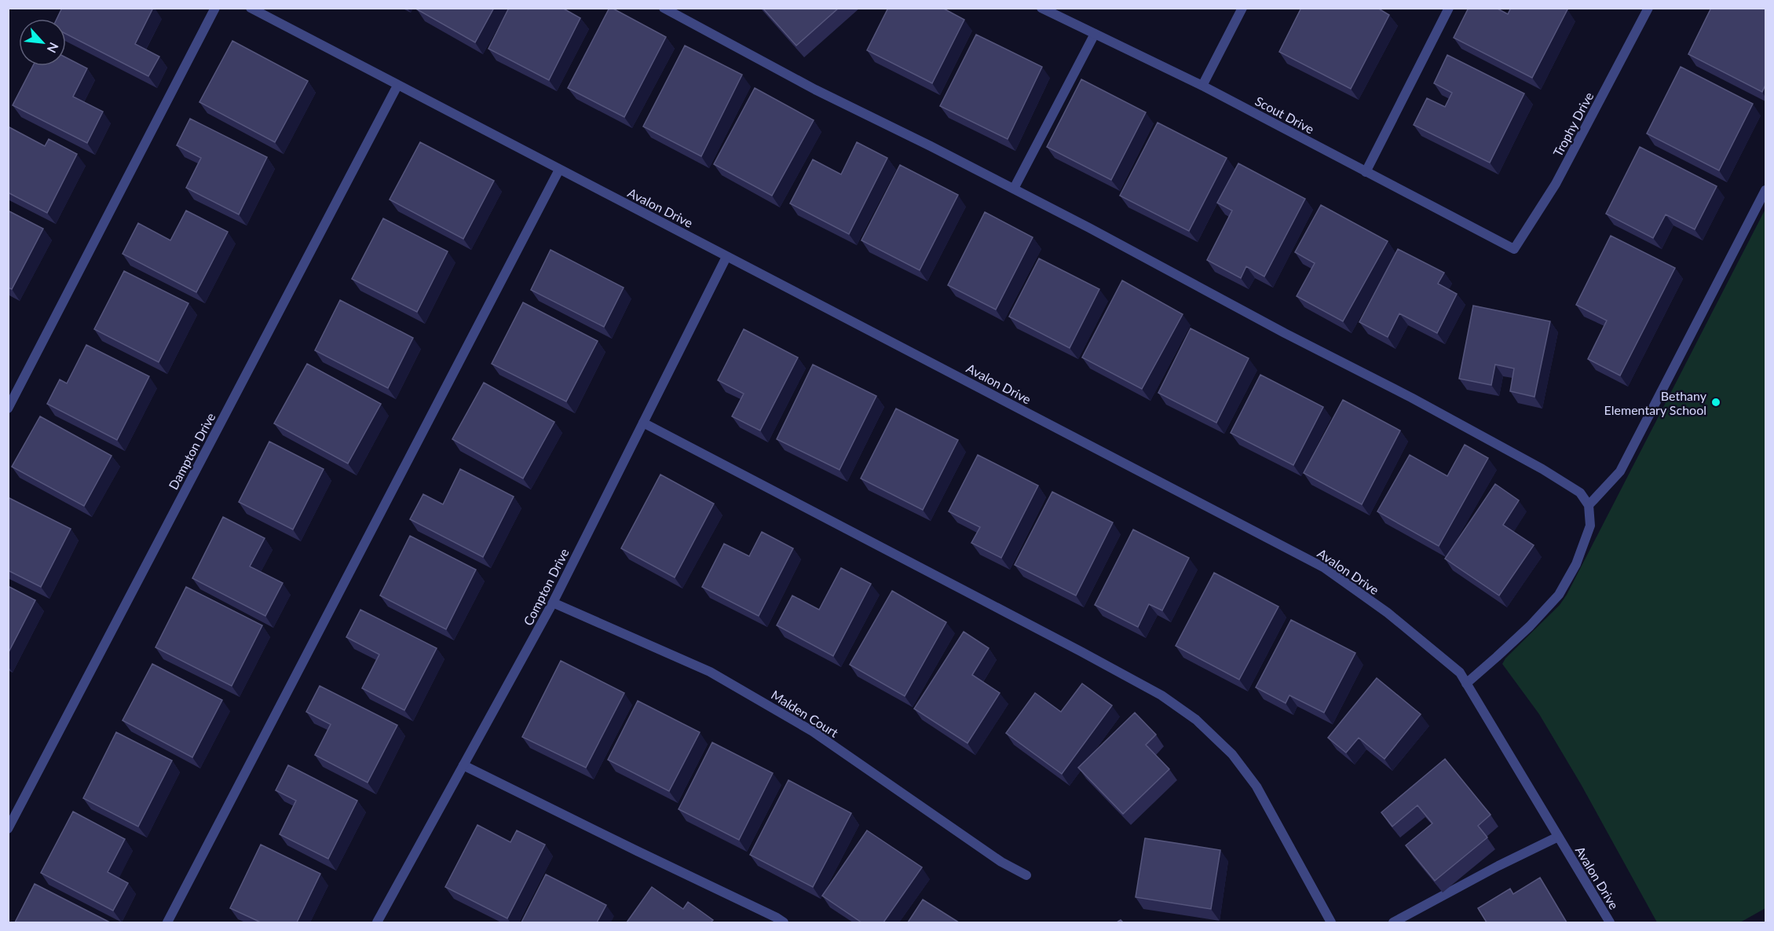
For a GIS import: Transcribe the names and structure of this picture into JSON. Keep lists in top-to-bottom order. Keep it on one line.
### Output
{"streets":{"street":["Scout Drive","Trophy Drive","Avalon Drive","Dampton Drive","Compton Drive","Malden Court"]},"crossings":[["Scout Drive","Trophy Drive"],["Avalon Drive","Dampton Drive"],["Avalon Drive","Compton Drive"],["Compton Drive","Malden Court"]],"places":["Bethany Elementary School"],"north":"bottom right"}
